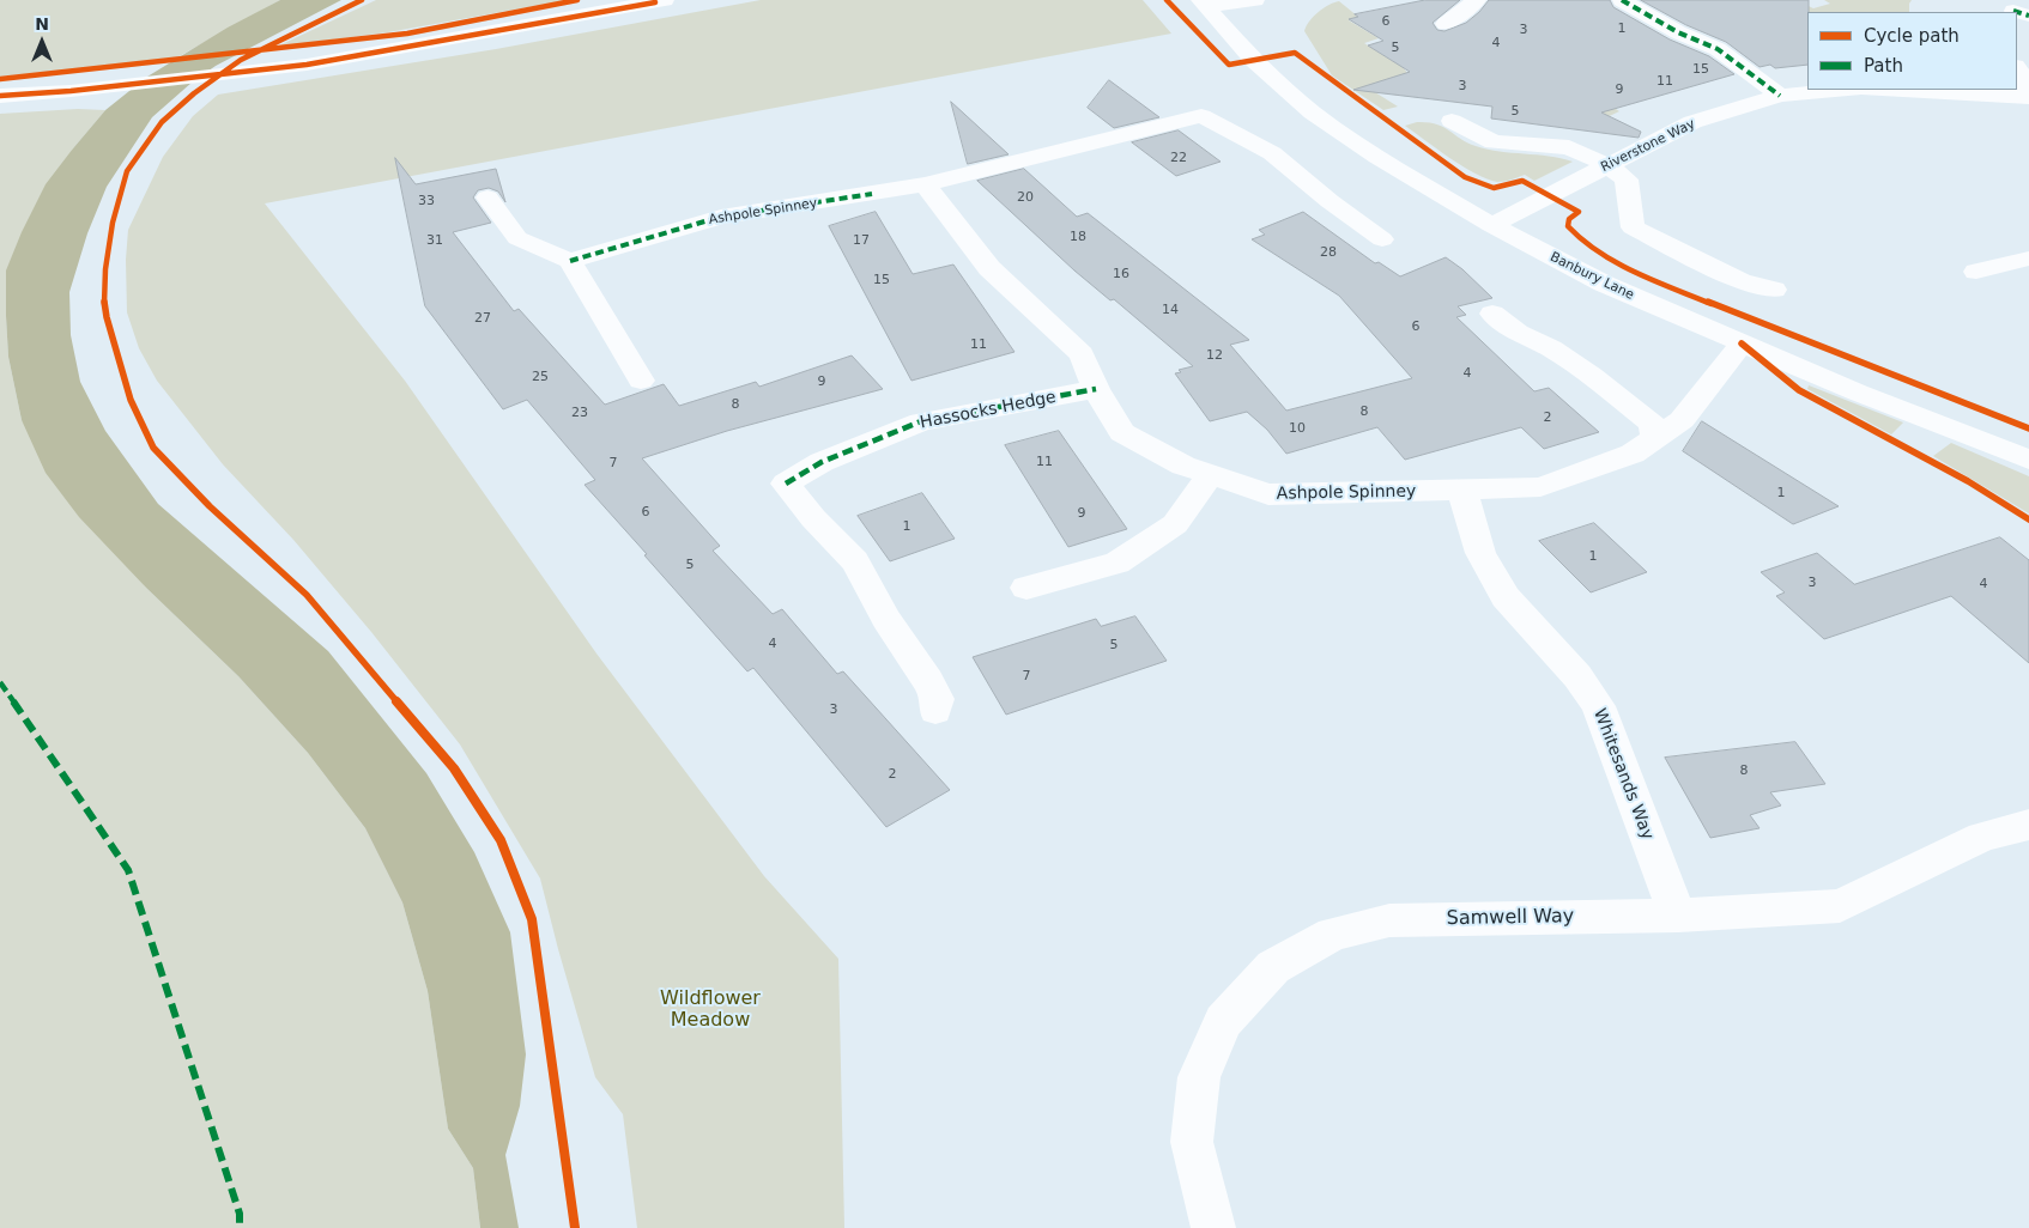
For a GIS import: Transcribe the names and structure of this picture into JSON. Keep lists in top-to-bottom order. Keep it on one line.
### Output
{"streets":{"street":["Riverstone Way","Ashpole Spinney","Banbury Lane","Hassocks Hedge","Whitesands Way","Samwell Way"]},"crossings":[["Riverstone Way","Banbury Lane"],["Ashpole Spinney","Banbury Lane"],["Ashpole Spinney","Hassocks Hedge"],["Ashpole Spinney","Whitesands Way"],["Whitesands Way","Samwell Way"]],"parks":["Wildflower Meadow"],"house_numbers":["6","1","3","4","5","15","11","3","9","5","22","20","33","18","31","17","28","16","15","14","27","6","11","12","4","25","9","8","8","23","2","10","11","7","1","6","9","1","1","5","3","4","4","5","7","3","8","2"],"legend":["Cycle path","Path"],"north":"top"}
